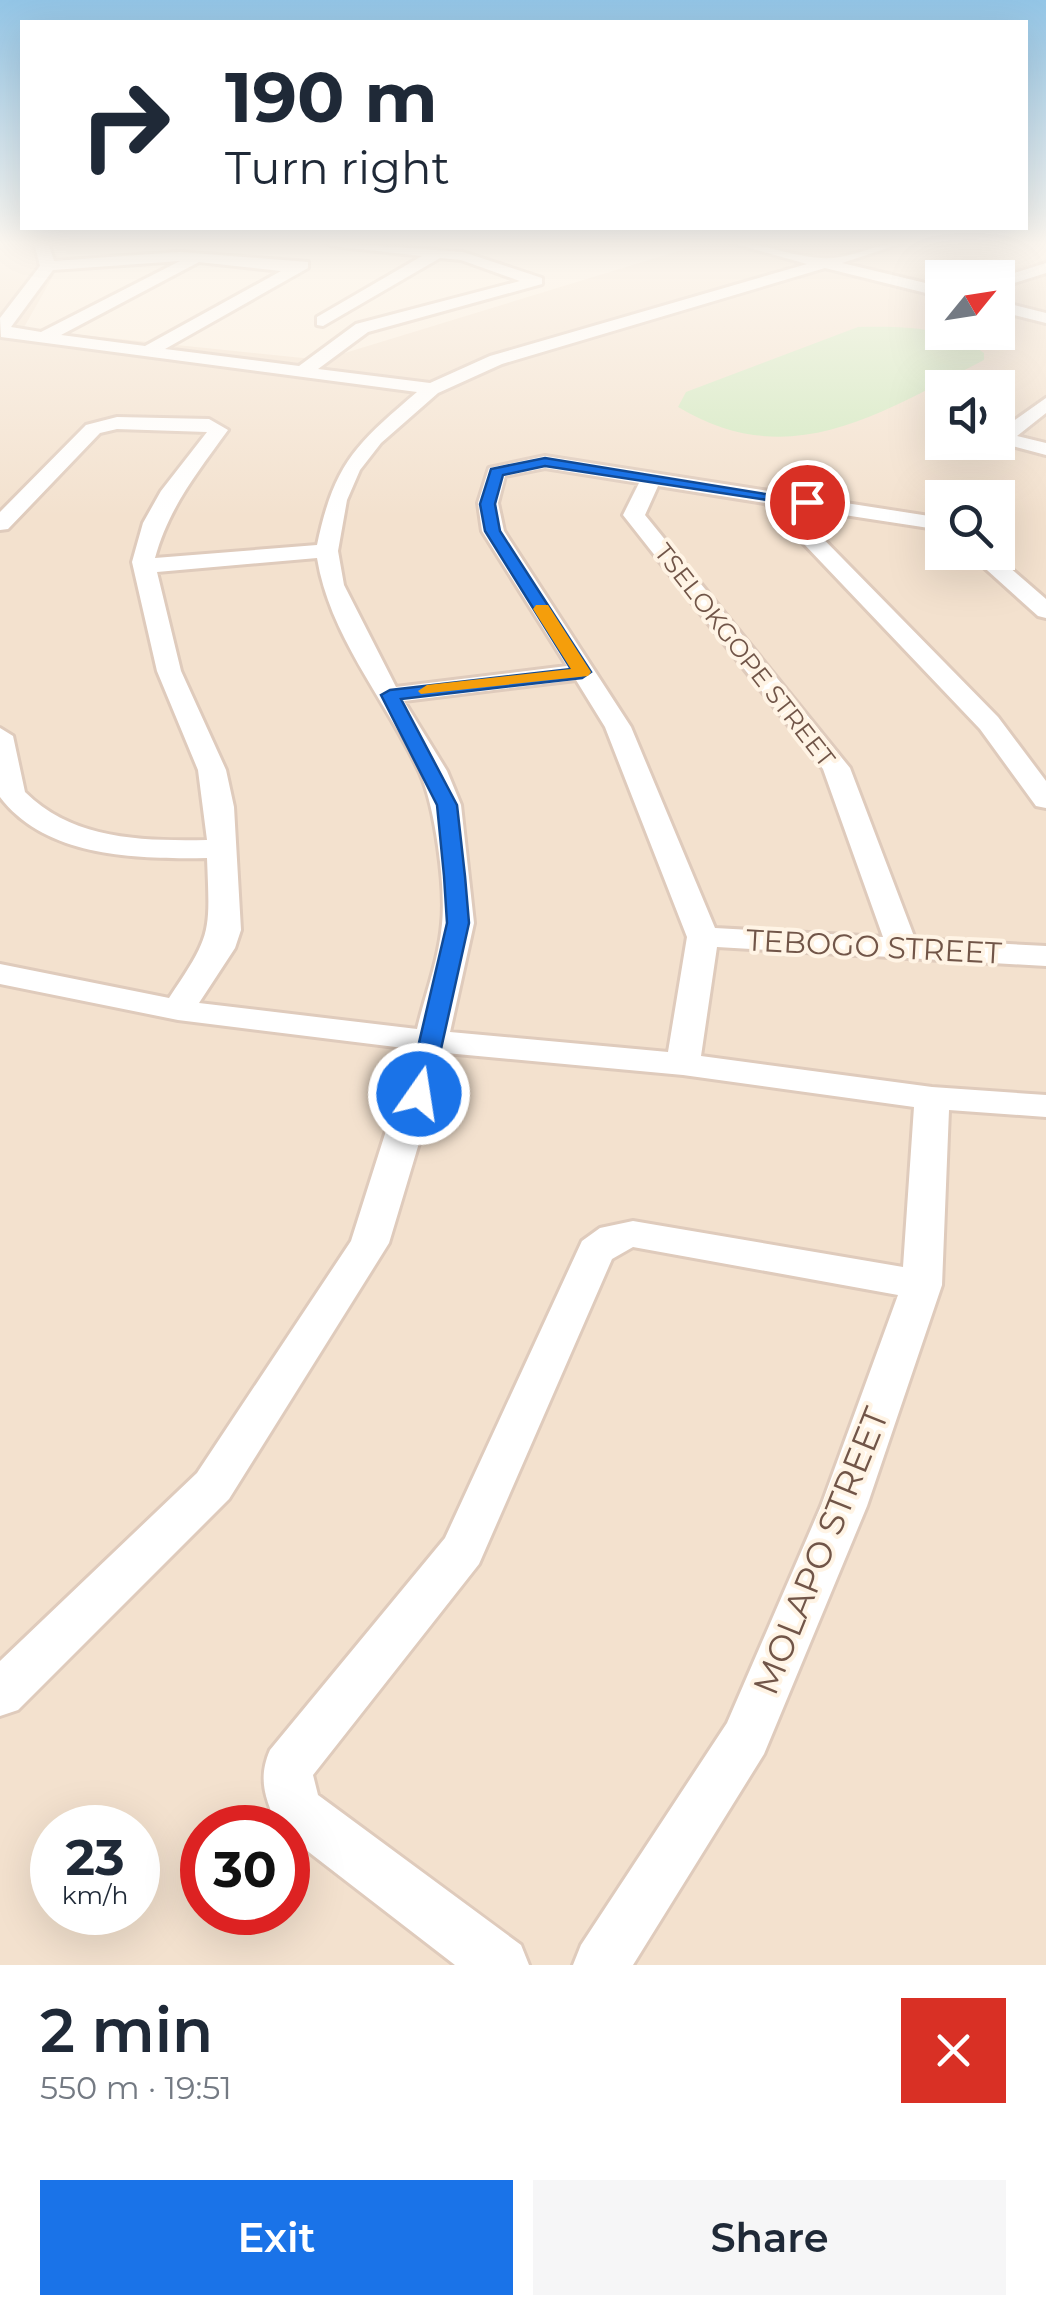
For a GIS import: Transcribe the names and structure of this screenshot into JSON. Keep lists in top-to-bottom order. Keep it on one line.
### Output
{"streets":{"street":["TSELOKGOPE STREET","TEBOGO STREET","MOLAPO STREET"]},"crossings":[["TSELOKGOPE STREET","TEBOGO STREET"]],"north":"top right","page":{"turn":["190 m","Turn right"],"speed":"23 km/h","limit":"30","heading":["2 min","550 m · 19:51"],"buttons":["Exit","Share"]}}
